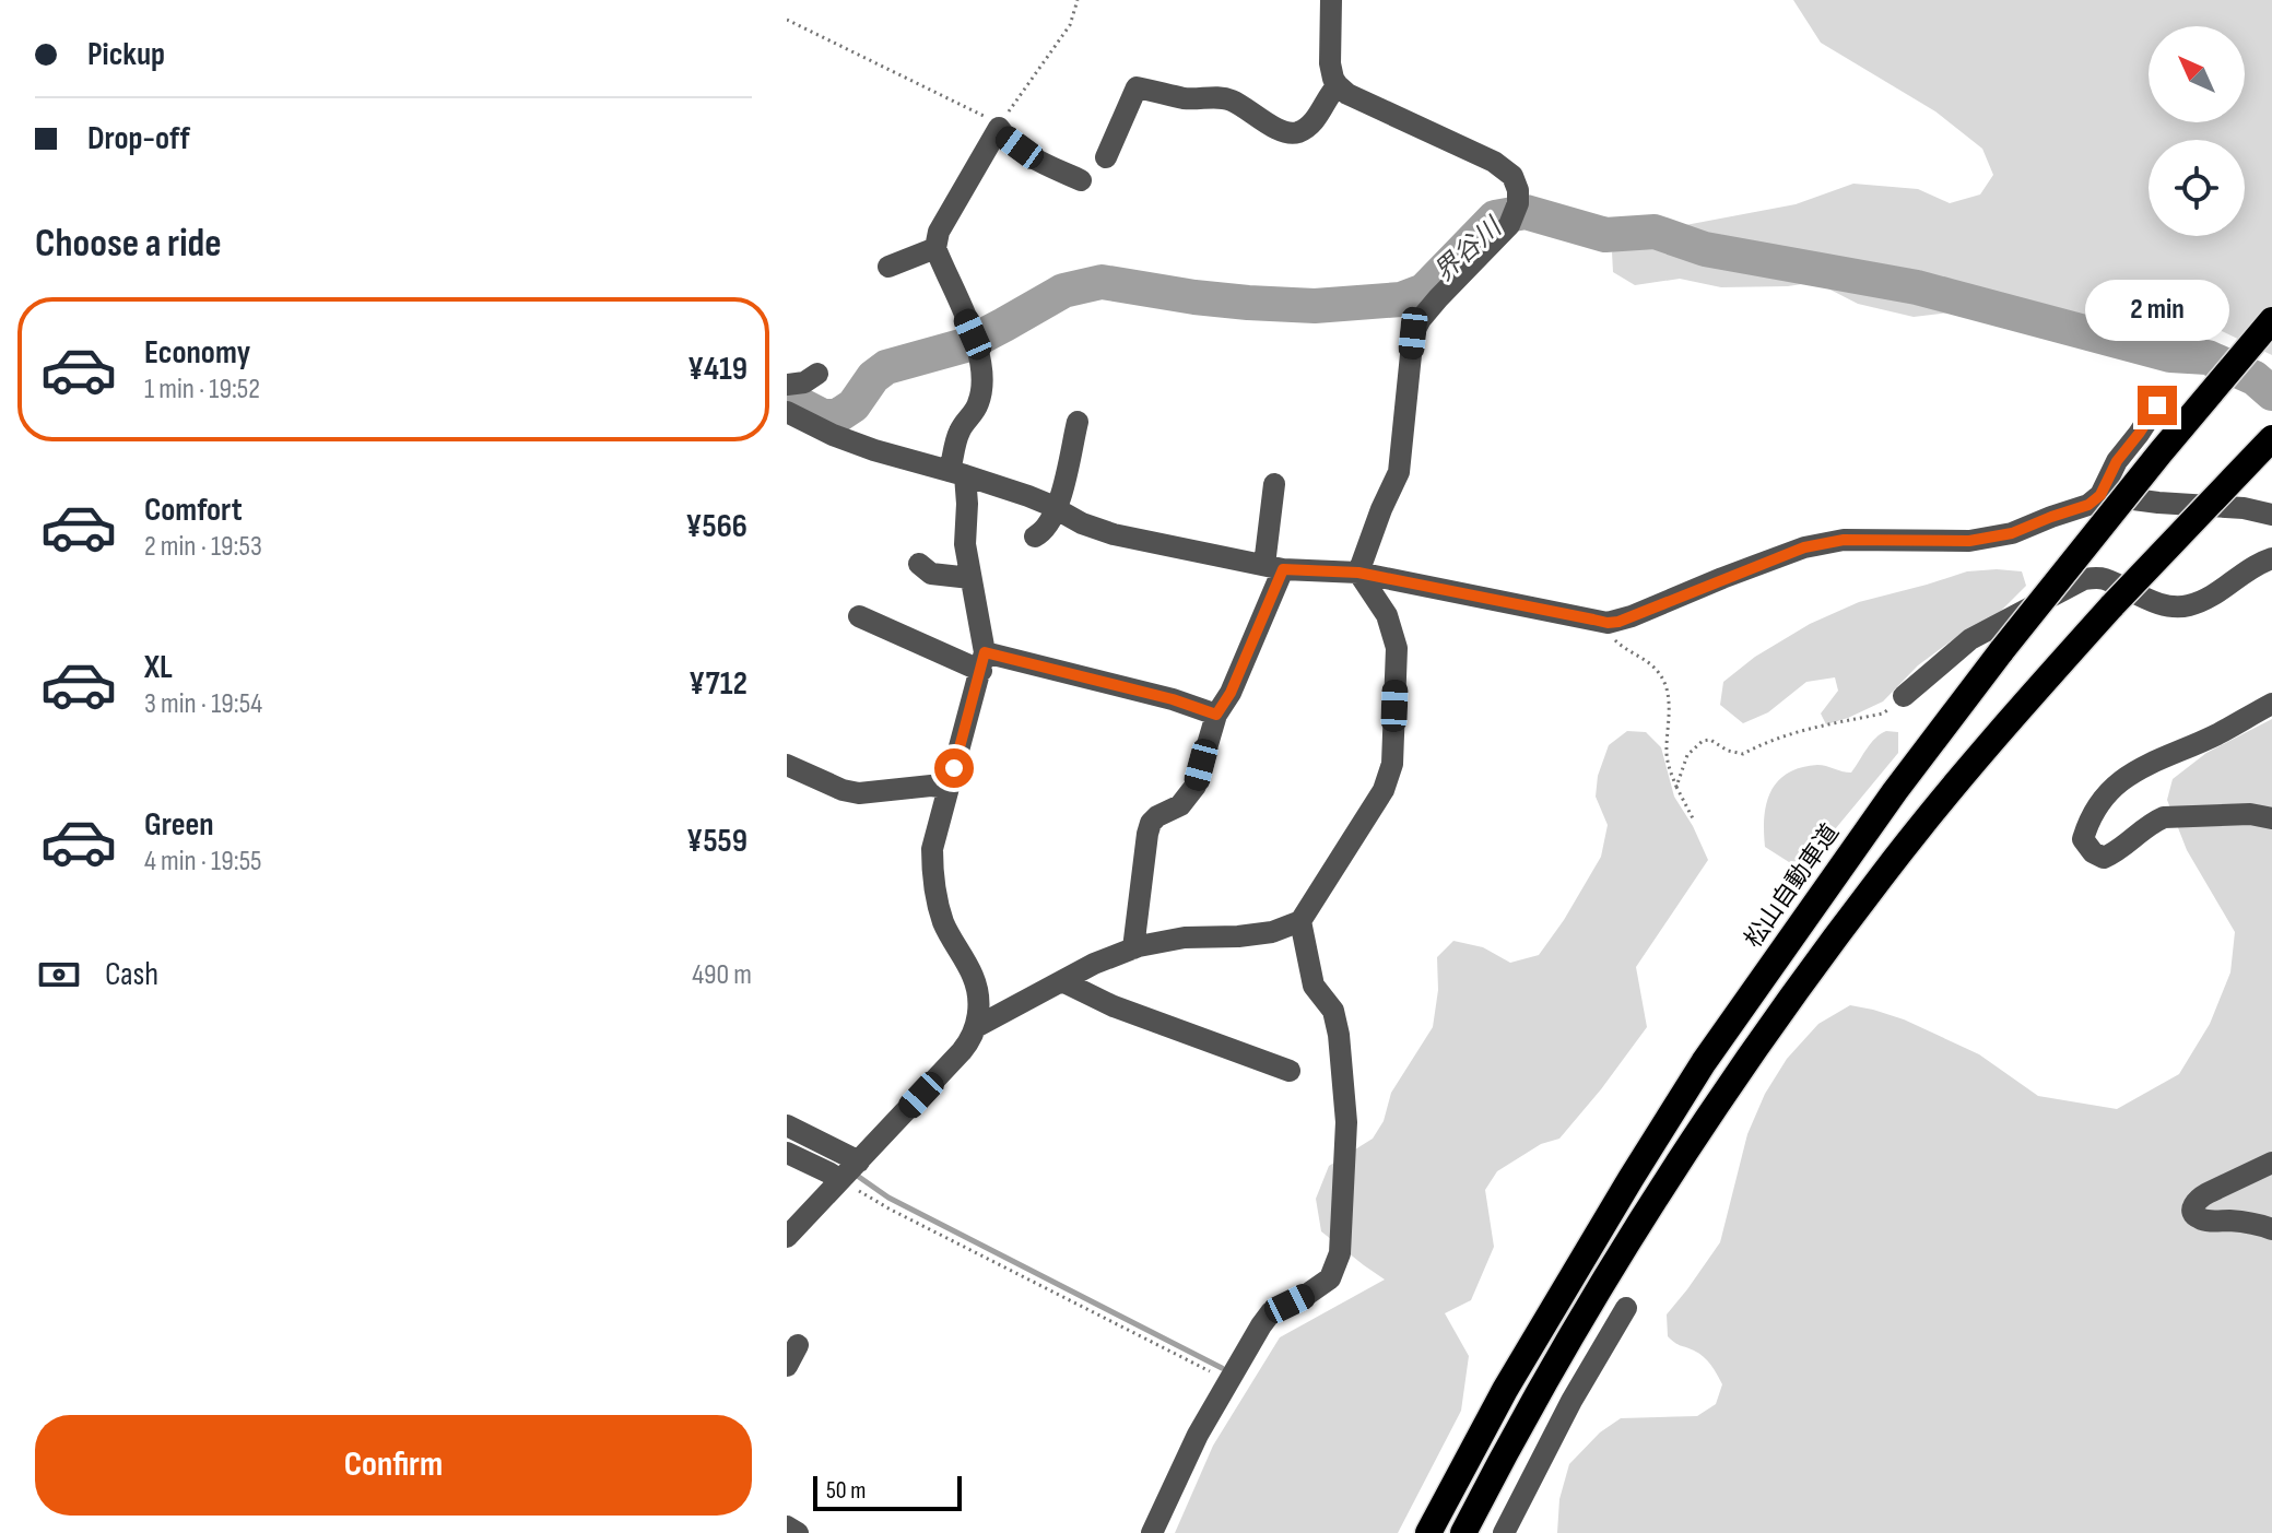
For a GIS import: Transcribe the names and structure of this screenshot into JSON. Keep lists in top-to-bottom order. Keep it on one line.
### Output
{"streets":{"highway":["松山自動車道"]},"water":["界谷川"],"scale_bar":"50 m","north":"top left","page":{"banner":["Pickup","Drop-off"],"heading":"Choose a ride","bubble":"2 min","list":[{"name":"Economy","note":"1 min · 19:52","value":"¥419"},{"name":"Comfort","note":"2 min · 19:53","value":"¥566"},{"name":"XL","note":"3 min · 19:54","value":"¥712"},{"name":"Green","note":"4 min · 19:55","value":"¥559"}],"pay":["Cash","490 m"],"buttons":"Confirm","scale":"50 m"}}
